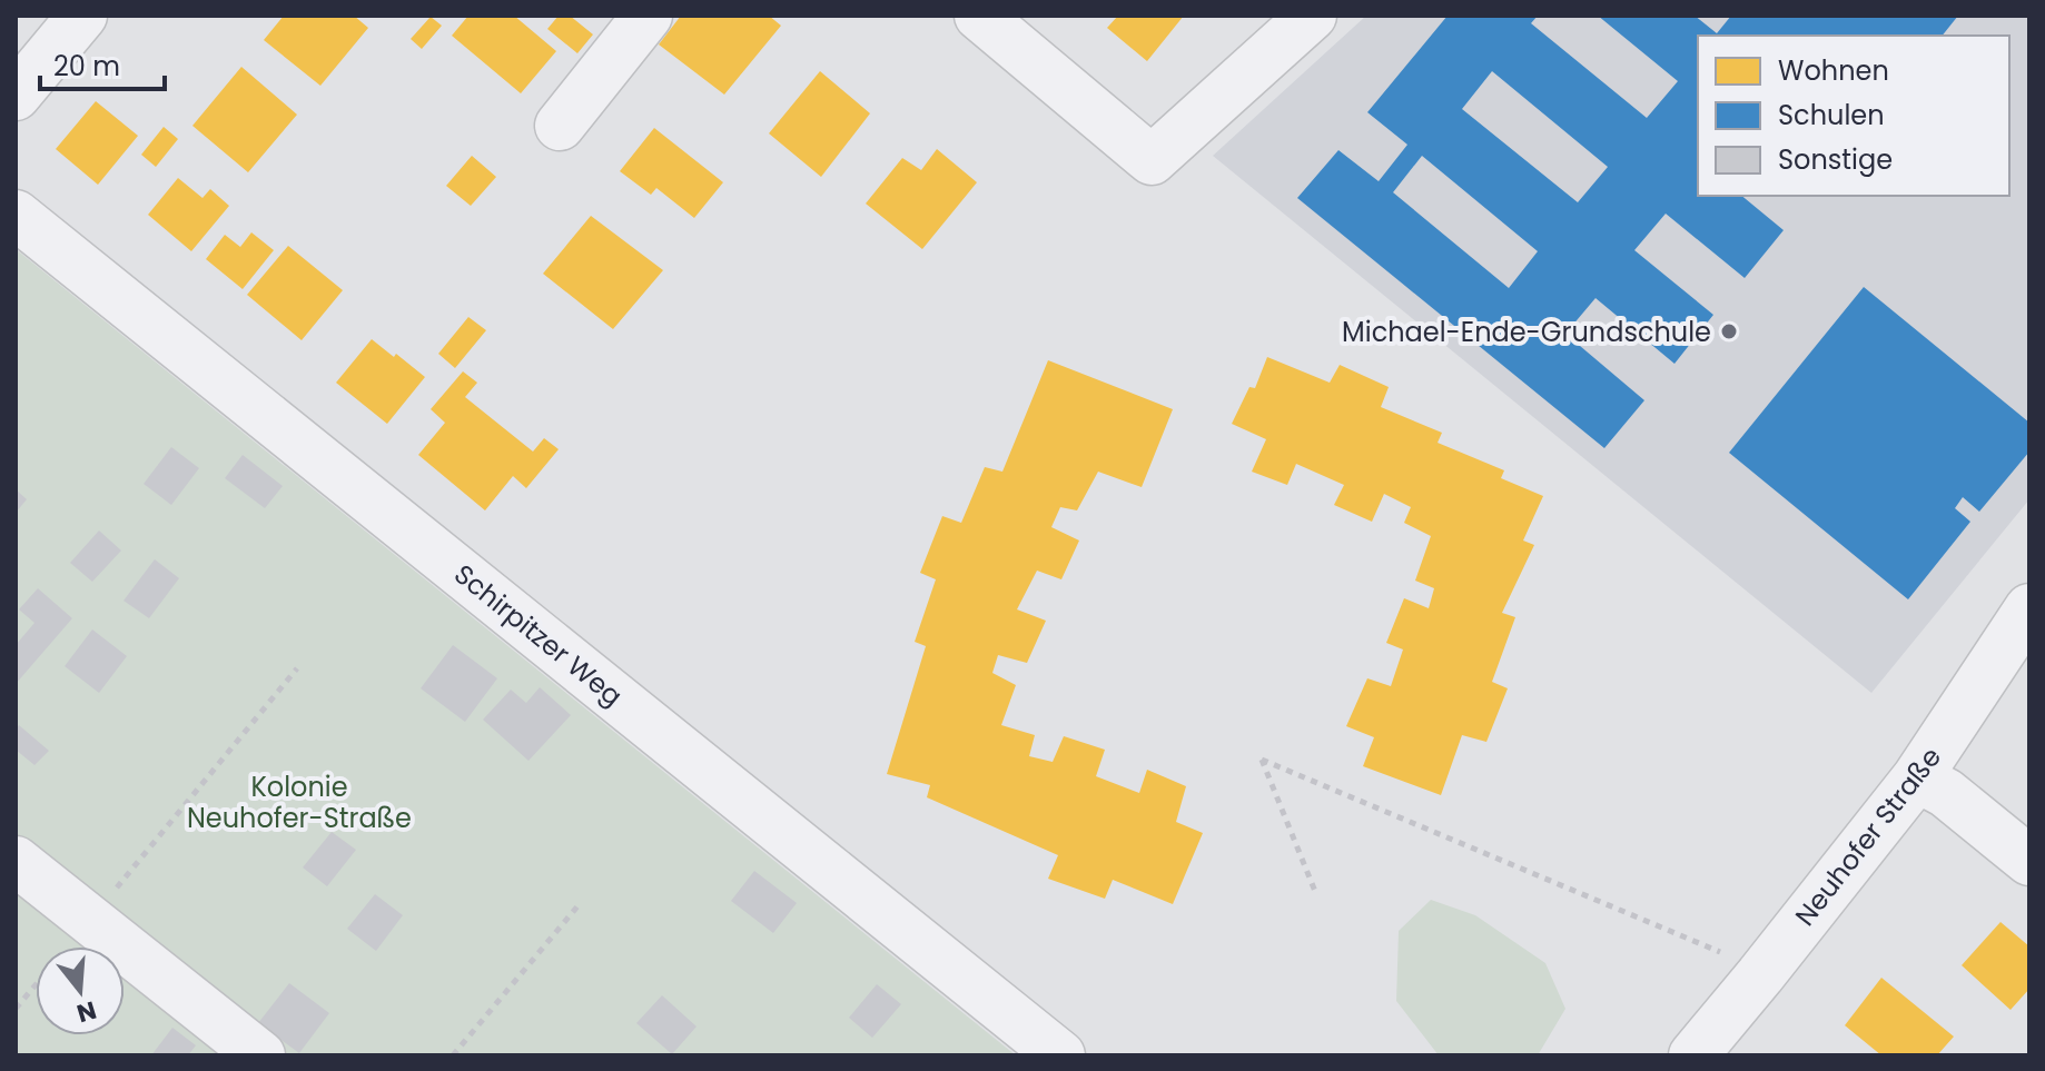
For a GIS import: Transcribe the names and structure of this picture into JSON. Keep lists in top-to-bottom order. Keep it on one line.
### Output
{"streets":{"street":["Schirpitzer Weg","Neuhofer Straße"]},"parks":["Kolonie Neuhofer-Straße"],"places":["Michael-Ende-Grundschule"],"legend":["Wohnen","Schulen","Sonstige"],"scale_bar":"20 m","north":"bottom"}
